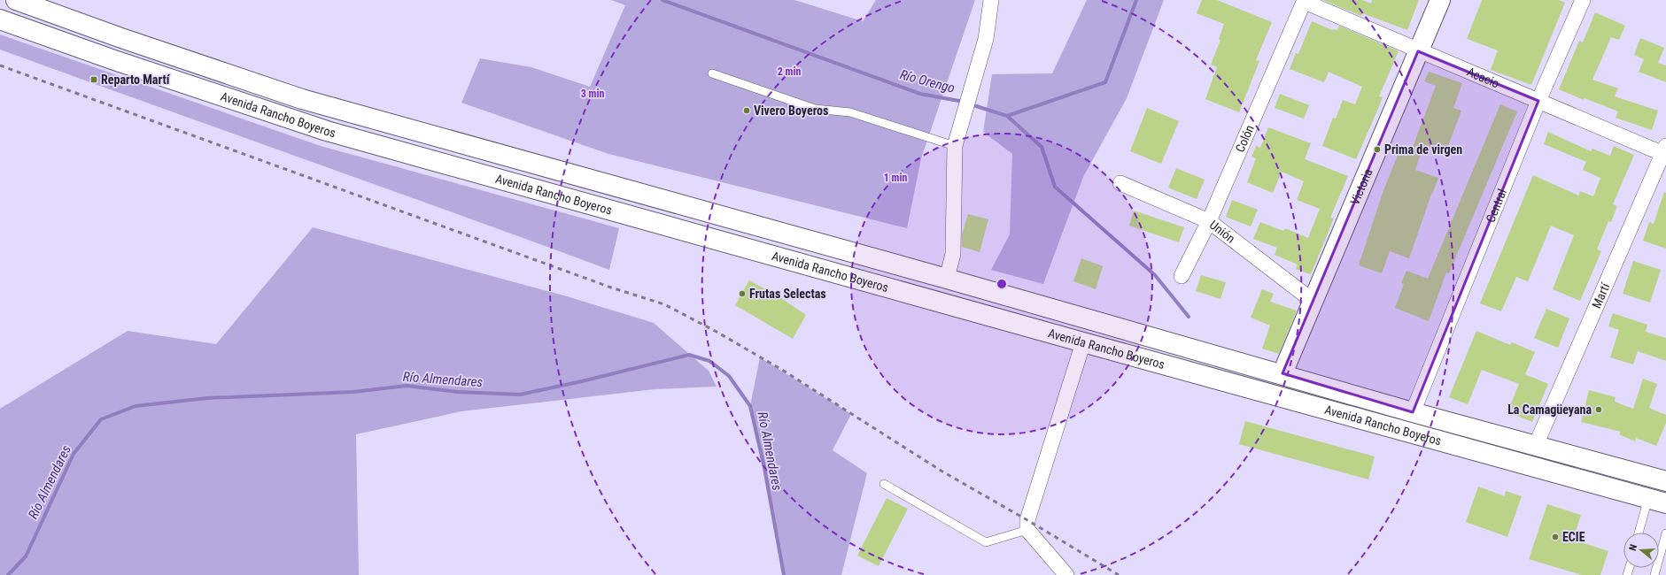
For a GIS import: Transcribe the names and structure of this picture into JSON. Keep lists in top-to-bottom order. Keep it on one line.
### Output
{"streets":{"main road":["Avenida Rancho Boyeros","Victoria"],"street":["Acacio","Colón","Central","Unión","Martí"]},"crossings":[["Acacio","Colón"],["Acacio","Victoria"],["Acacio","Central"],["Acacio","Martí"],["Avenida Rancho Boyeros","Victoria"],["Avenida Rancho Boyeros","Central"],["Avenida Rancho Boyeros","Martí"],["Colón","Unión"],["Victoria","Unión"]],"water":["Río Orengo","Río Almendares"],"places":{"transit":["Reparto Martí"],"other":["Vivero Boyeros","Prima de virgen","Frutas Selectas","La Camagüeyana","ECIE"]},"north":"left","rings":["2 min","3 min","1 min"]}
